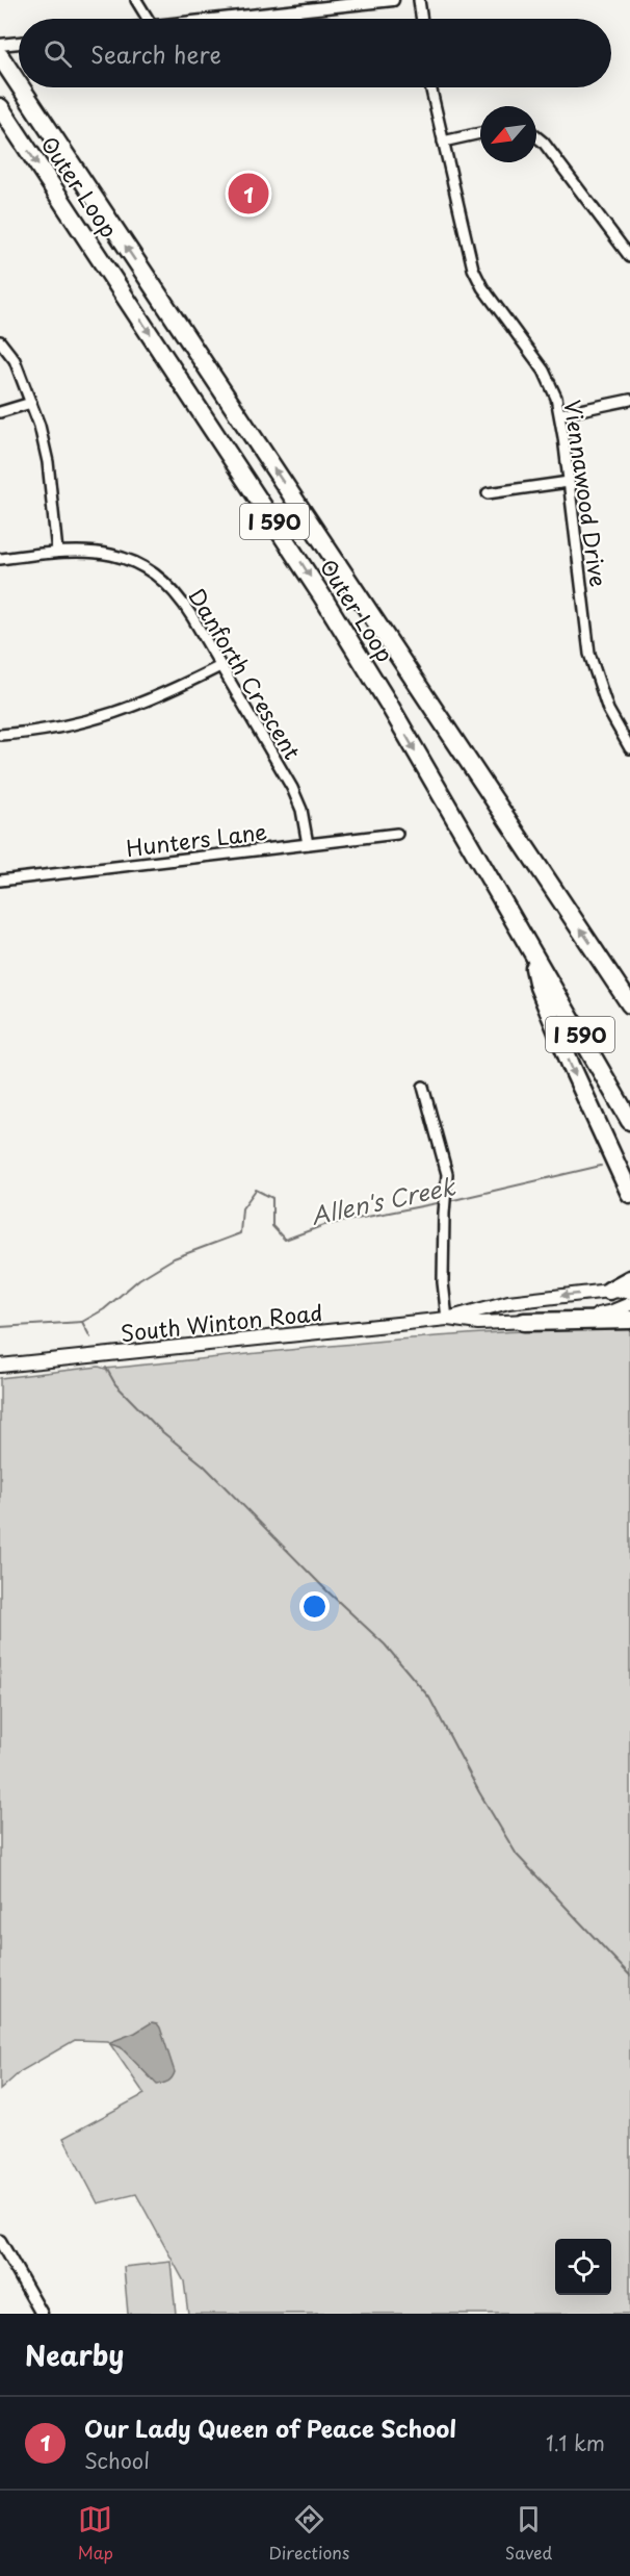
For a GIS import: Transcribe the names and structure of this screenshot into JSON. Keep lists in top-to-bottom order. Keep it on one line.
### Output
{"streets":{"highway":["Outer Loop","I 590"],"main road":["South Winton Road"],"street":["Viennawood Drive","Danforth Crescent","Hunters Lane"]},"crossings":[["Danforth Crescent","Hunters Lane"]],"water":["Allen's Creek"],"north":"bottom left","page":{"search":"Search here","pins":"1","heading":"Nearby","list":[{"mark":"1","name":"Our Lady Queen of Peace School","note":"School","value":"1.1 km"}],"nav":["Map","Directions","Saved"]}}
